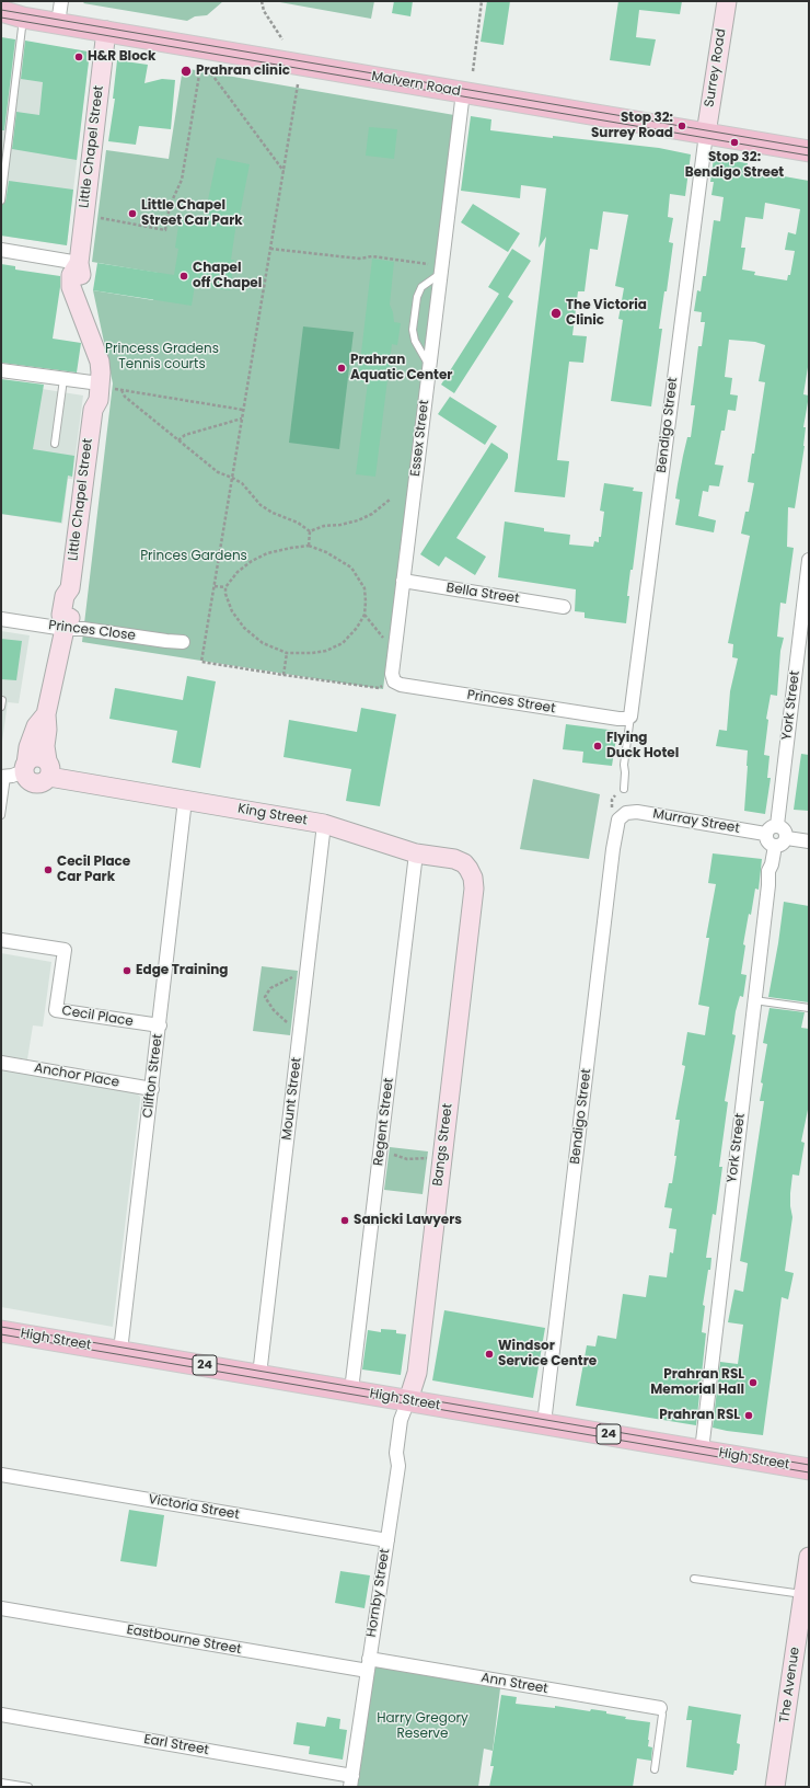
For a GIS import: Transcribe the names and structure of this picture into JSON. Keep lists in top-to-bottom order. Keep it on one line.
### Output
{"streets":{"main road":["Malvern Road","High Street","24"],"street":["Surrey Road","Little Chapel Street","Bendigo Street","Essex Street","Bella Street","Princes Close","Princes Street","York Street","King Street","Murray Street","Cecil Place","Anchor Place","Clifton Street","Mount Street","Regent Street","Bangs Street","Victoria Street","Hornby Street","Eastbourne Street","Ann Street","The Avenue","Earl Street"]},"crossings":[["Surrey Road","Malvern Road"],["Surrey Road","Bendigo Street"],["Malvern Road","Little Chapel Street"],["Malvern Road","Bendigo Street"],["Malvern Road","Essex Street"],["Little Chapel Street","Princes Close"],["Little Chapel Street","King Street"],["Bendigo Street","Princes Street"],["Bendigo Street","Murray Street"],["Bendigo Street","High Street"],["Essex Street","Bella Street"],["Essex Street","Princes Street"],["York Street","Murray Street"],["York Street","High Street"],["King Street","Clifton Street"],["King Street","Mount Street"],["King Street","Regent Street"],["King Street","Bangs Street"],["Cecil Place","Clifton Street"],["Anchor Place","Clifton Street"],["Clifton Street","High Street"],["Mount Street","High Street"],["Regent Street","High Street"],["Bangs Street","High Street"],["Bangs Street","Hornby Street"],["High Street","Hornby Street"],["Victoria Street","Hornby Street"],["Hornby Street","Eastbourne Street"],["Hornby Street","Ann Street"],["Hornby Street","Earl Street"],["Eastbourne Street","Ann Street"]],"parks":["Princess Gradens Tennis courts","Princes Gardens","Harry Gregory Reserve"],"places":["H&R Block","Prahran clinic","Stop 32: Surrey Road","Stop 32: Bendigo Street","Little Chapel Street Car Park","Chapel off Chapel","The Victoria Clinic","Prahran Aquatic Center","Flying Duck Hotel","Cecil Place Car Park","Edge Training","Sanicki Lawyers","Windsor Service Centre","Prahran RSL Memorial Hall","Prahran RSL"]}
